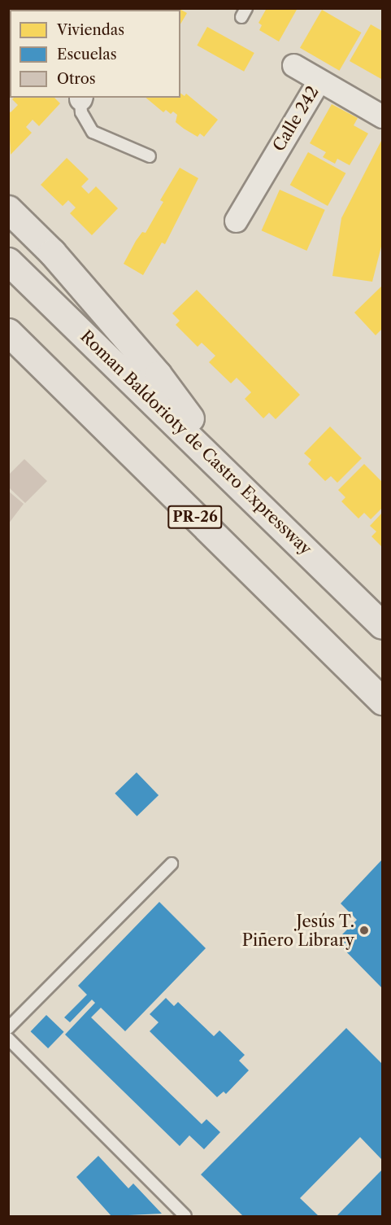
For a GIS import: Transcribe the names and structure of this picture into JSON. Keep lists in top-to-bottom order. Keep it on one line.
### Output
{"streets":{"highway":["Roman Baldorioty de Castro Expressway","PR-26"],"street":["Calle 242"]},"places":["Jesús T. Piñero Library"],"legend":["Viviendas","Escuelas","Otros"]}
